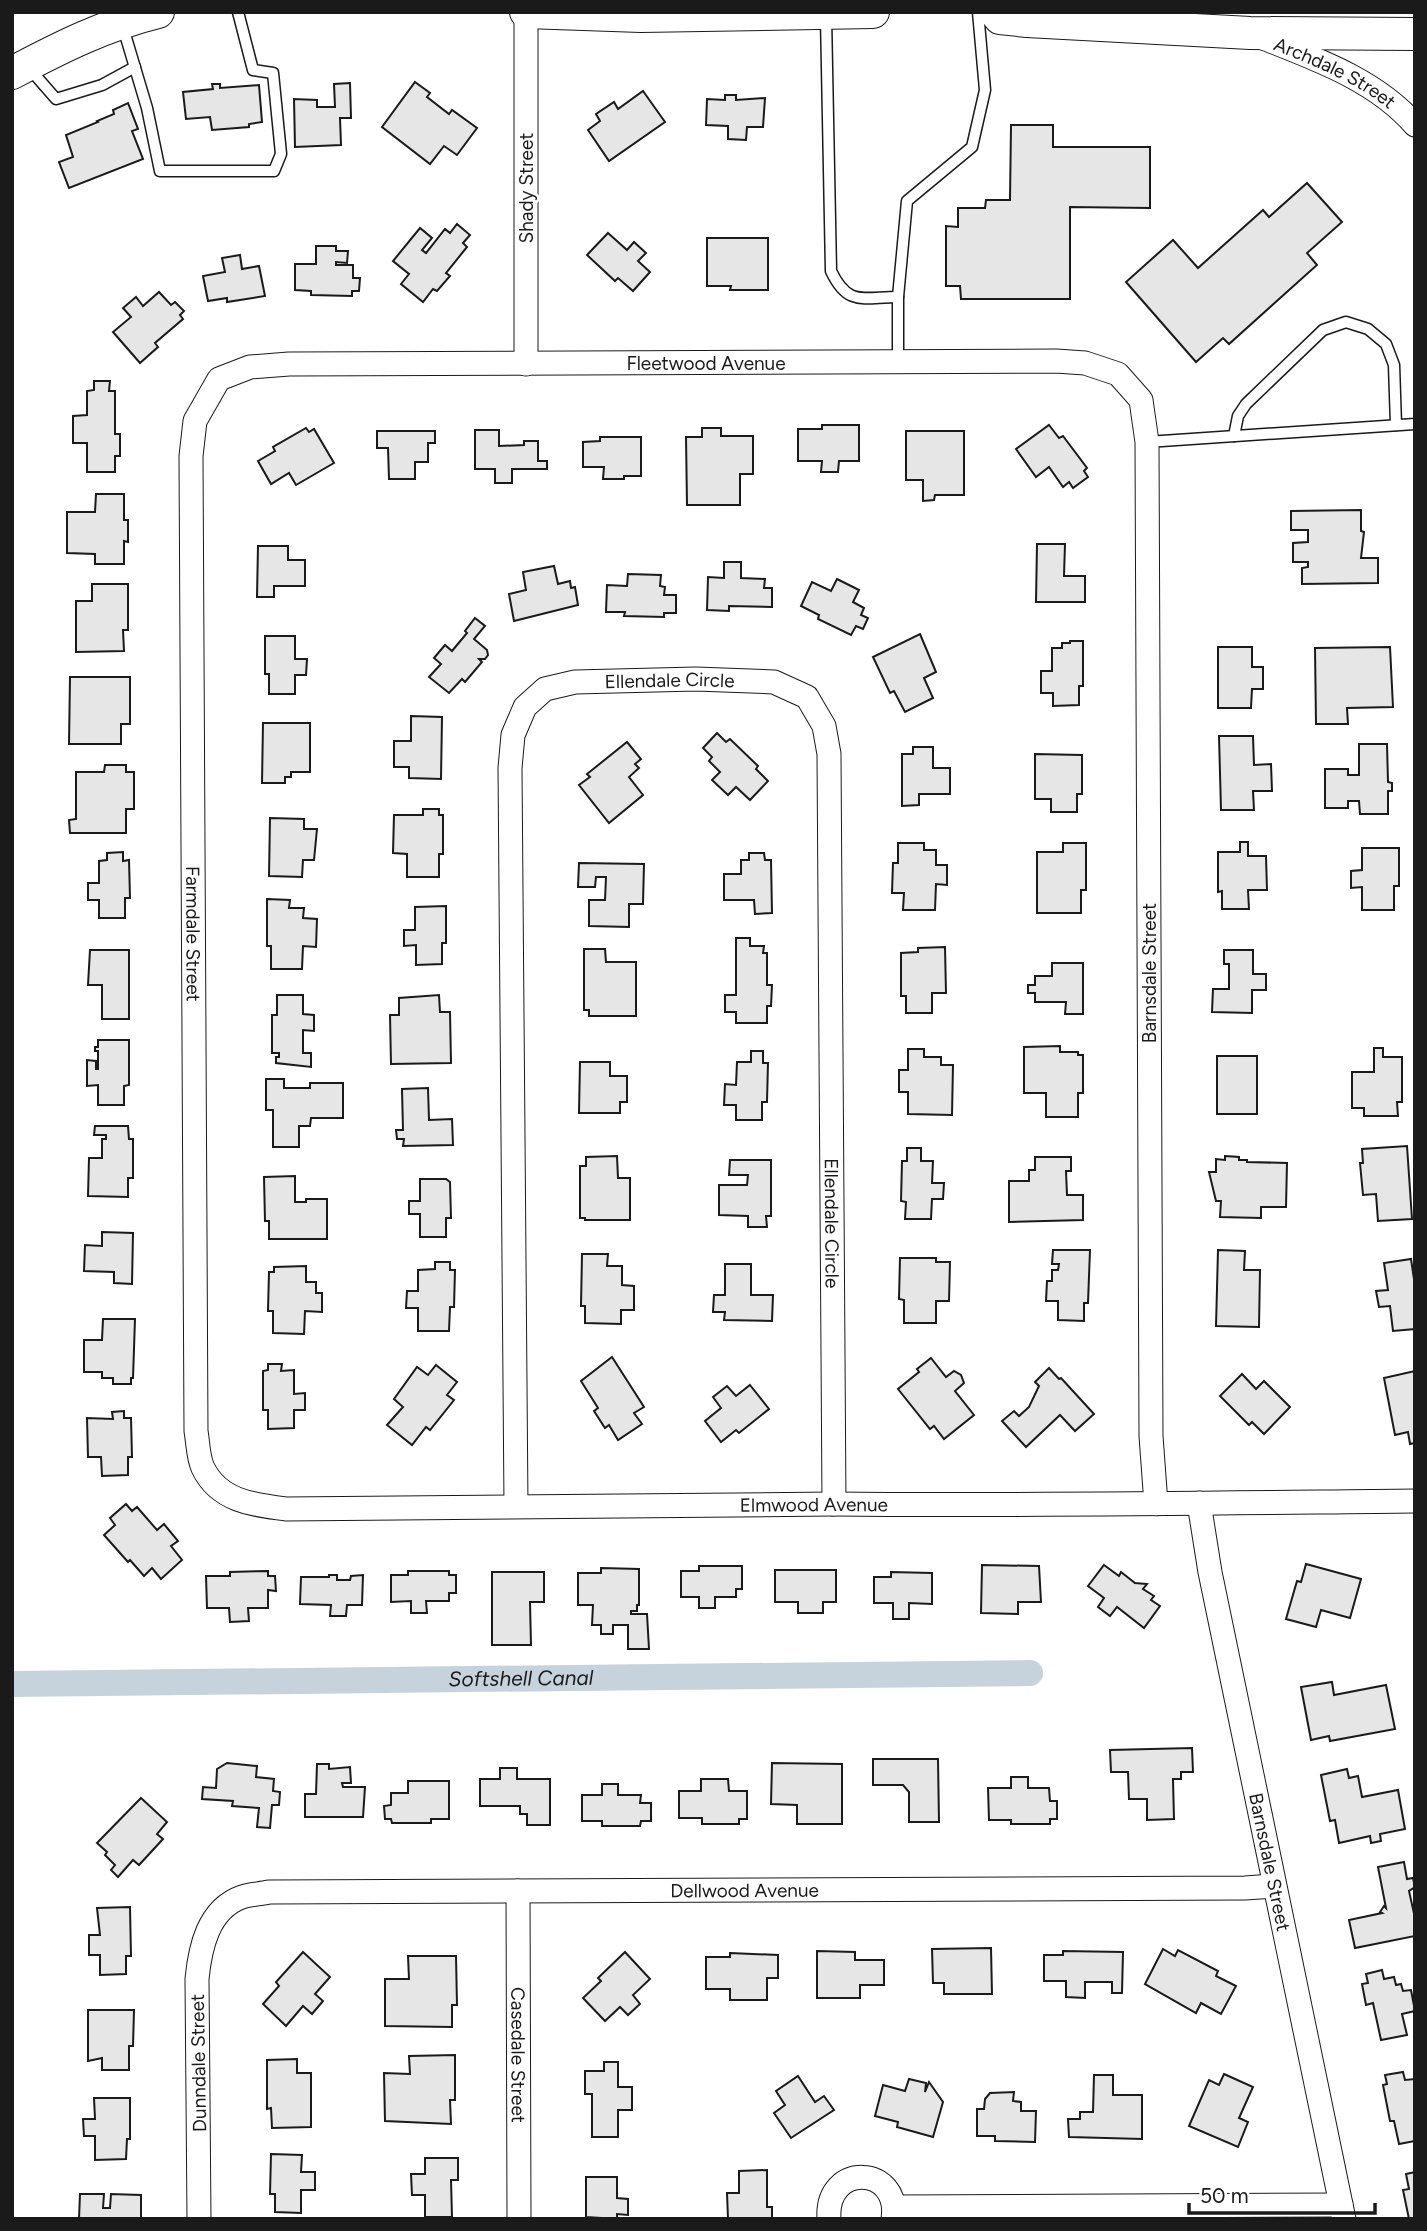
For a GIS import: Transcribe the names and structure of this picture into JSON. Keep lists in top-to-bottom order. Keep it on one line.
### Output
{"streets":{"street":["Archdale Street","Shady Street","Fleetwood Avenue","Ellendale Circle","Farmdale Street","Barnsdale Street","Elmwood Avenue","Dellwood Avenue","Casedale Street","Dunndale Street"]},"crossings":[["Shady Street","Fleetwood Avenue"],["Fleetwood Avenue","Farmdale Street"],["Fleetwood Avenue","Barnsdale Street"],["Ellendale Circle","Elmwood Avenue"],["Farmdale Street","Elmwood Avenue"],["Barnsdale Street","Elmwood Avenue"],["Barnsdale Street","Dellwood Avenue"],["Dellwood Avenue","Casedale Street"],["Dellwood Avenue","Dunndale Street"]],"water":["Softshell Canal"],"scale_bar":"50 m"}
